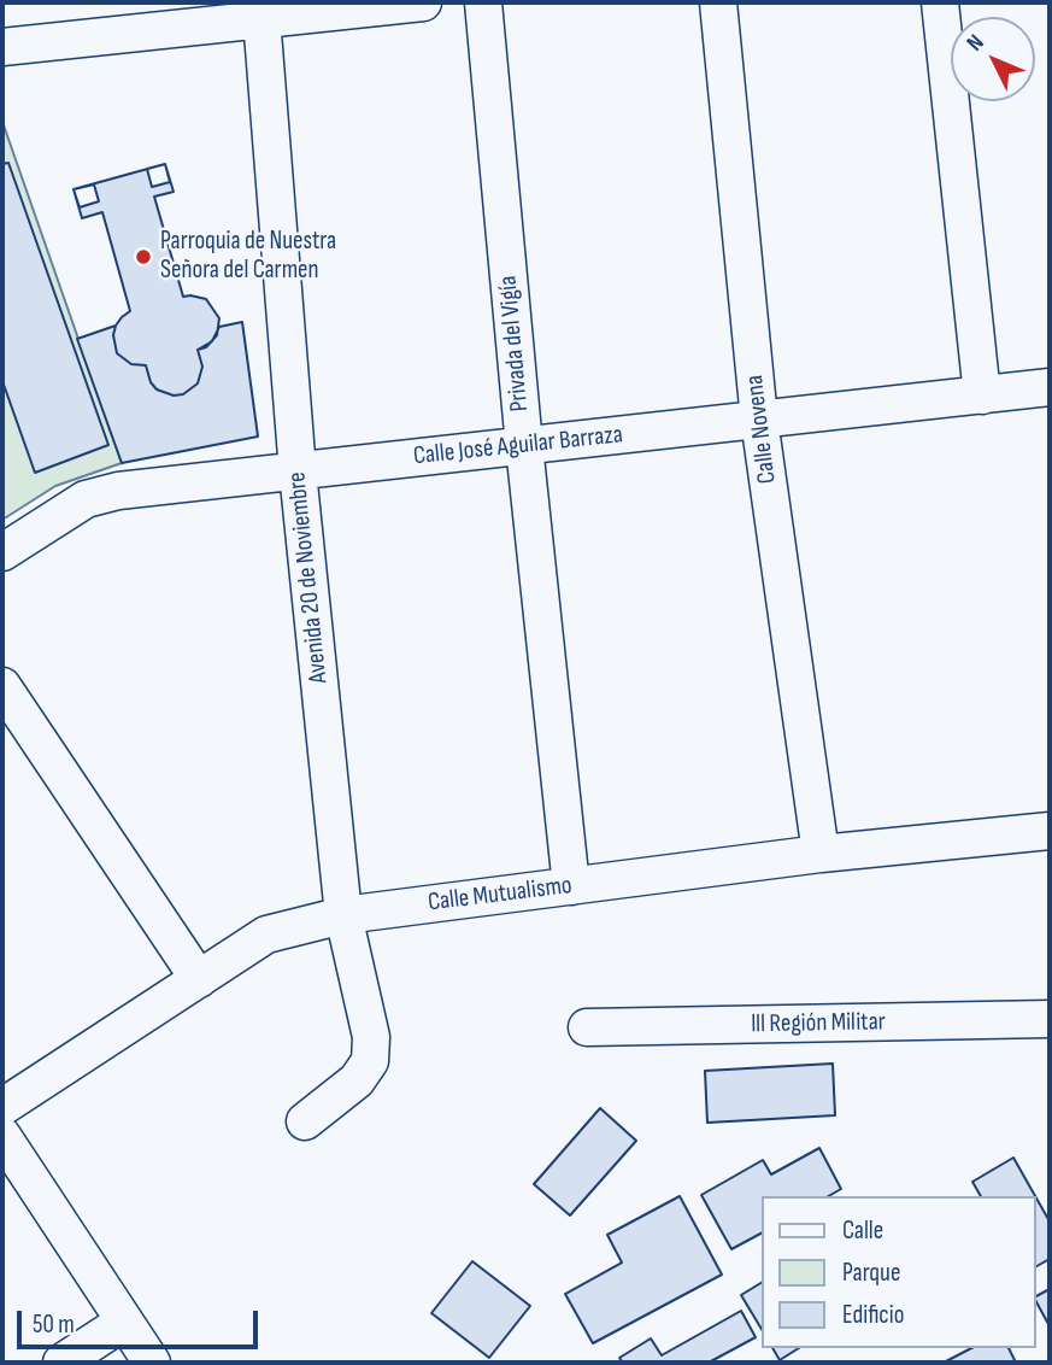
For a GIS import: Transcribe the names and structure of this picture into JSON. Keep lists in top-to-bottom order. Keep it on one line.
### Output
{"streets":{"street":["Privada del Vigía","Calle Novena","Calle José Aguilar Barraza","Avenida 20 de Noviembre","Calle Mutualismo","lll Región Militar"]},"crossings":[["Privada del Vigía","Calle José Aguilar Barraza"],["Privada del Vigía","Calle Mutualismo"],["Calle Novena","Calle José Aguilar Barraza"],["Calle Novena","Calle Mutualismo"],["Calle José Aguilar Barraza","Avenida 20 de Noviembre"],["Avenida 20 de Noviembre","Calle Mutualismo"]],"places":["Parroquia de Nuestra Señora del Carmen"],"legend":["Calle","Parque","Edificio"],"scale_bar":"50 m","north":"top left"}
